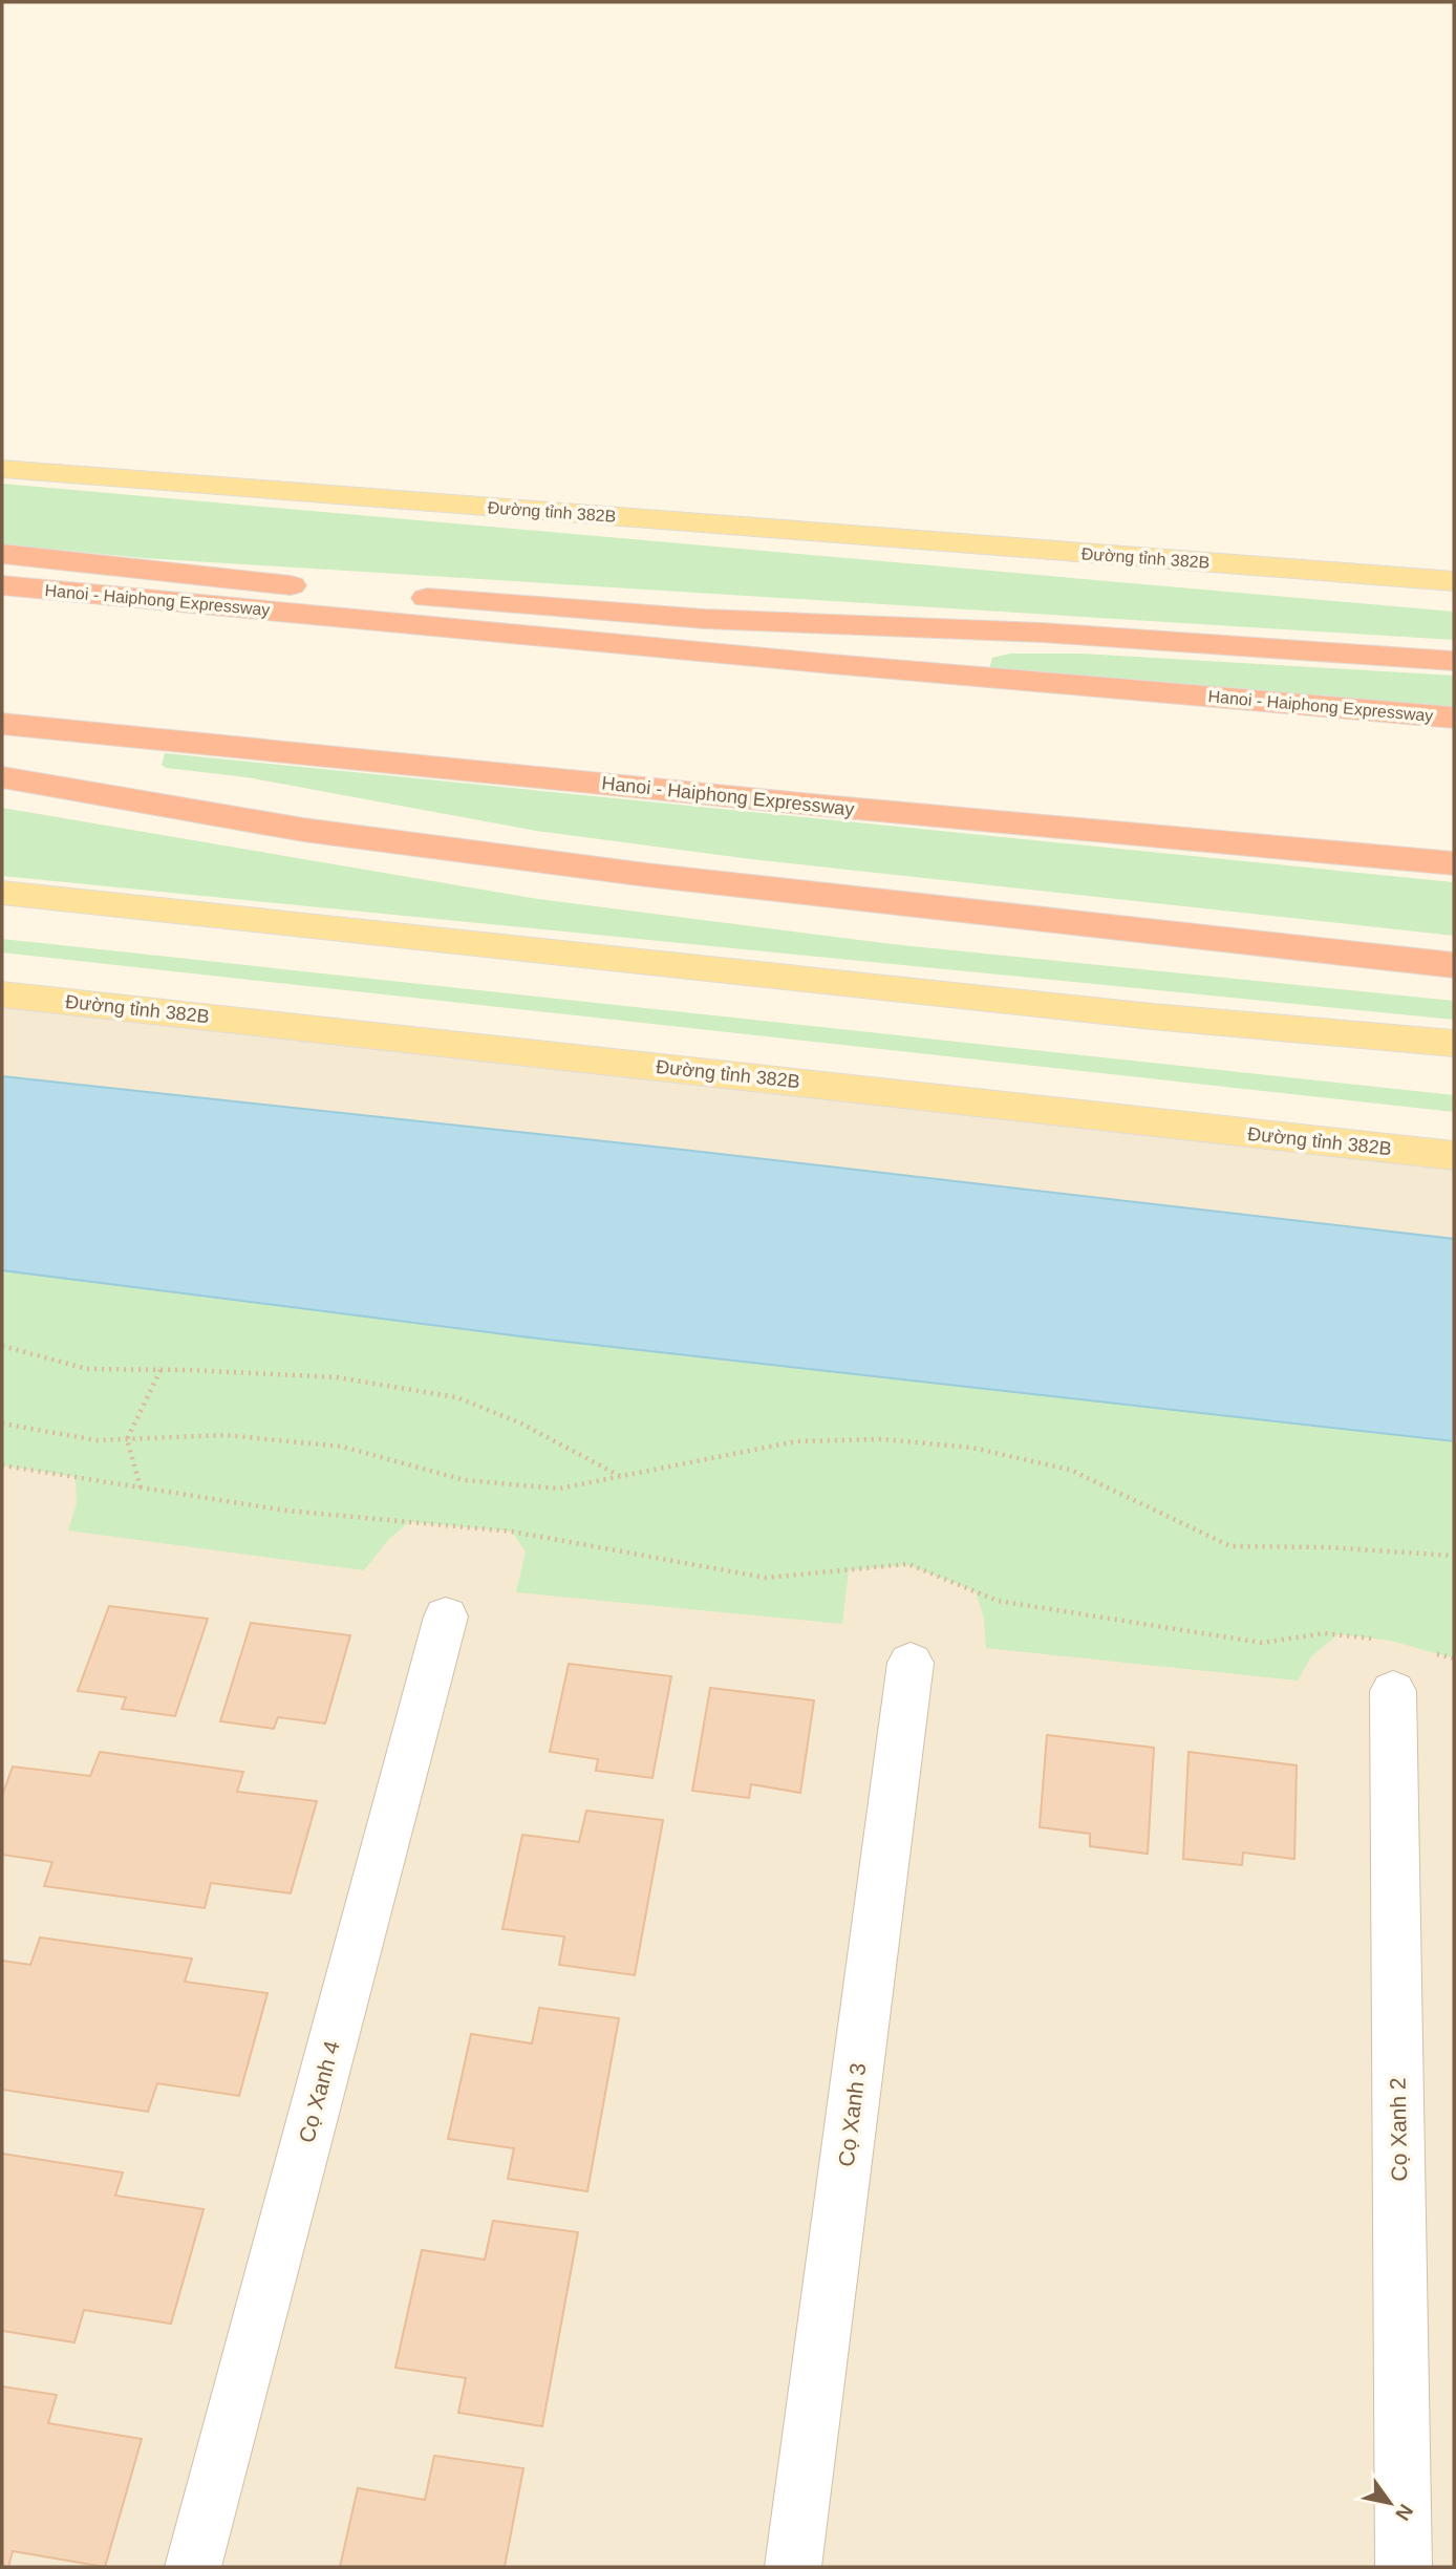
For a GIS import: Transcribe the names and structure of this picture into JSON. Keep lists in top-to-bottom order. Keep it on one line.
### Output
{"streets":{"highway":["Hanoi - Haiphong Expressway"],"main road":["Đường tỉnh 382B"],"street":["Cọ Xanh 4","Cọ Xanh 3","Cọ Xanh 2"]},"north":"bottom right"}
